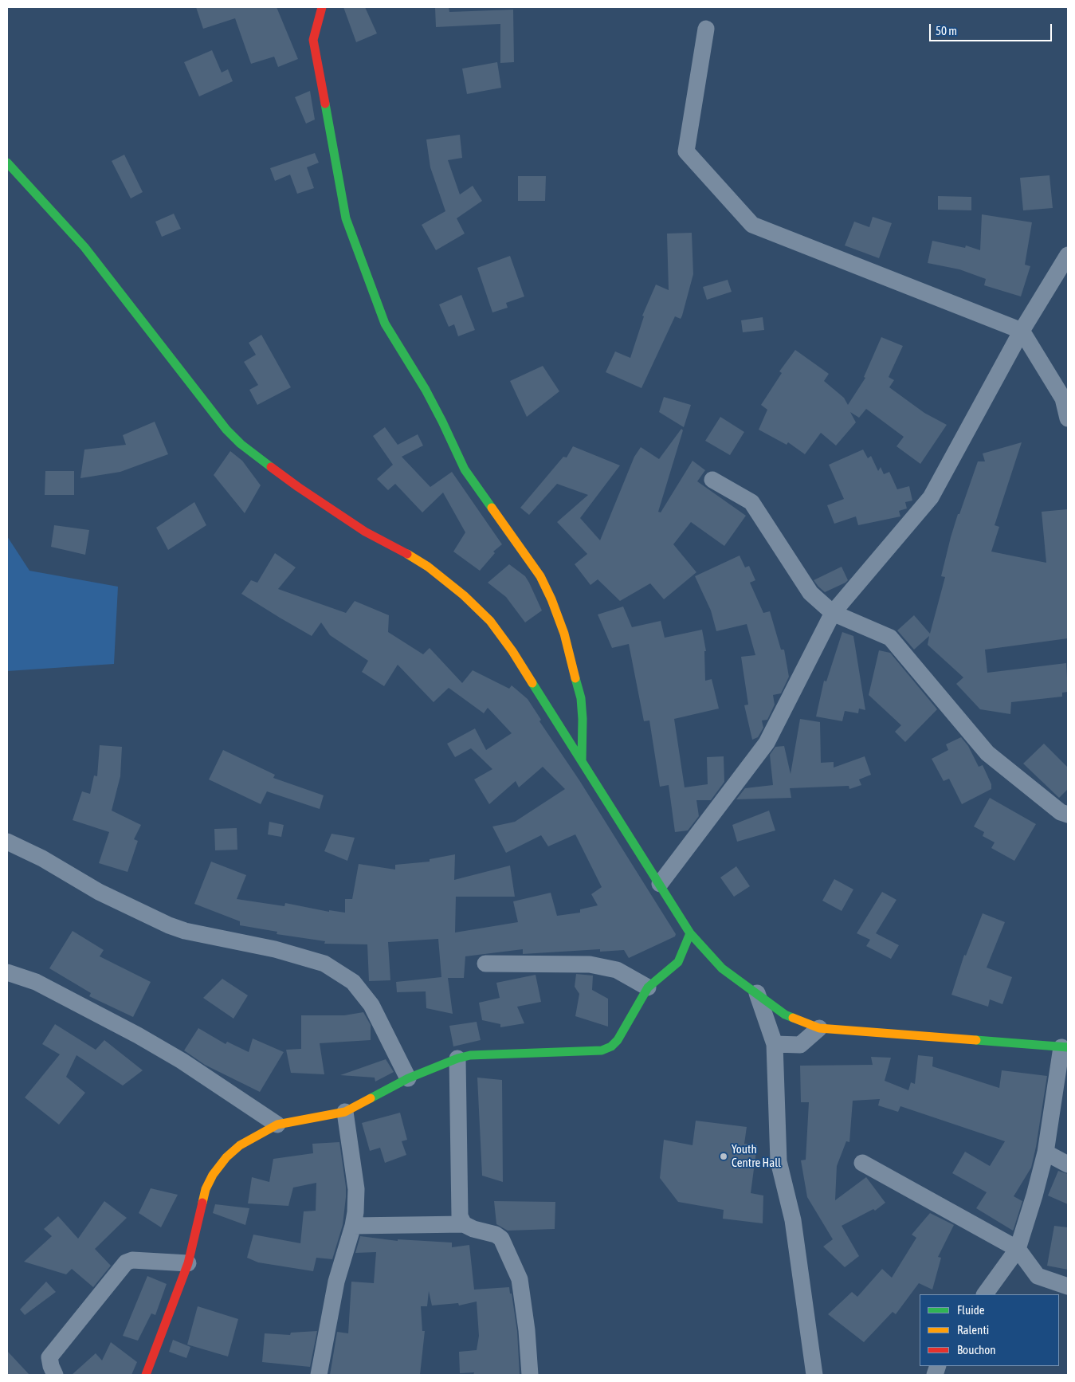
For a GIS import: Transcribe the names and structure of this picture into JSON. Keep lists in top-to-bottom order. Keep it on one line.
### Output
{"places":["Youth Centre Hall"],"legend":["Fluide","Ralenti","Bouchon"],"scale_bar":"50 m"}
